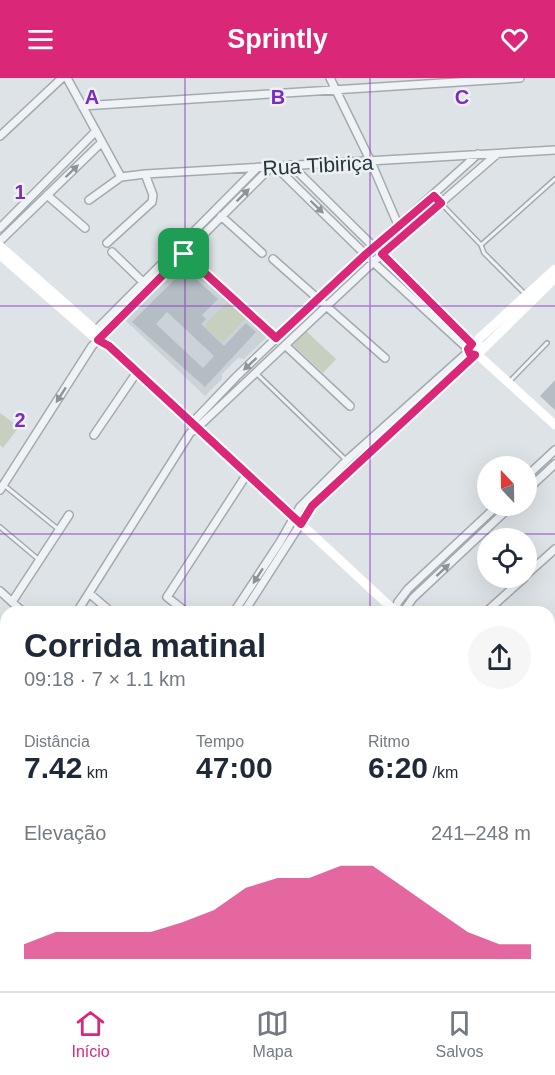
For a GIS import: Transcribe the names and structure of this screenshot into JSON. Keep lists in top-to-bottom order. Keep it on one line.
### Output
{"streets":{"street":["Rua Tibiriça"]},"north":"top","page":{"header":"Sprintly","heading":["Corrida matinal","09:18 · 7 × 1.1 km"],"stats":[["Distância","7.42 km"],["Tempo","47:00"],["Ritmo","6:20 /km"]],"chart":["Elevação","241–248 m"],"tabs":["Início","Mapa","Salvos"]},"grid":{"columns":["A","B","C"],"rows":["1","2"]}}
